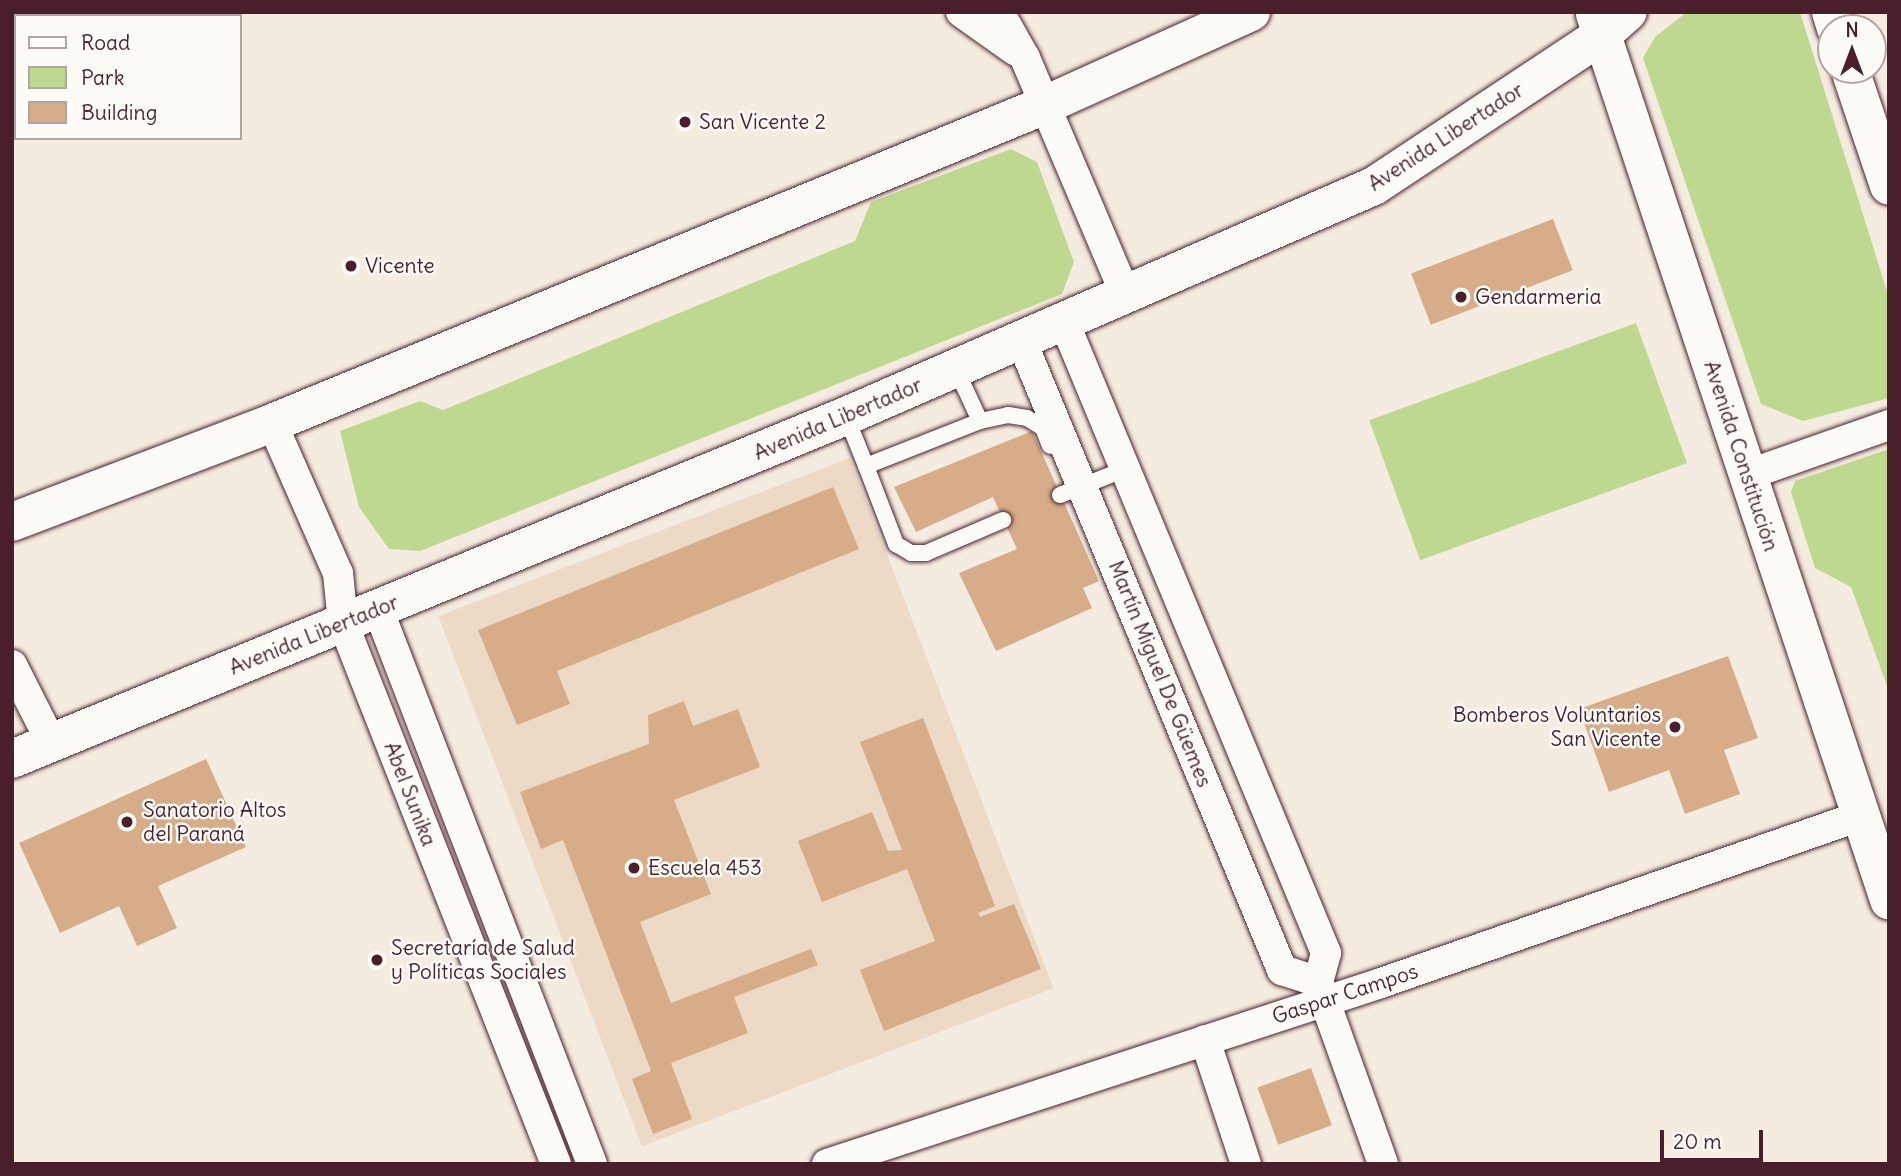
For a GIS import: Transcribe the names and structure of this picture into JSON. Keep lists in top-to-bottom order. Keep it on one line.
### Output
{"streets":{"main road":["Avenida Libertador","Avenida Constitución"],"street":["Martín Miguel De Güemes","Abel Sunika","Gaspar Campos"]},"crossings":[["Avenida Libertador","Avenida Constitución"],["Avenida Libertador","Martín Miguel De Güemes"],["Avenida Libertador","Abel Sunika"],["Avenida Constitución","Gaspar Campos"],["Martín Miguel De Güemes","Gaspar Campos"]],"places":["San Vicente 2","Vicente","Gendarmeria","Bomberos Voluntarios San Vicente","Sanatorio Altos del Paraná","Escuela 453","Secretaría de Salud y Políticas Sociales"],"legend":["Road","Park","Building"],"scale_bar":"20 m","north":"top"}
